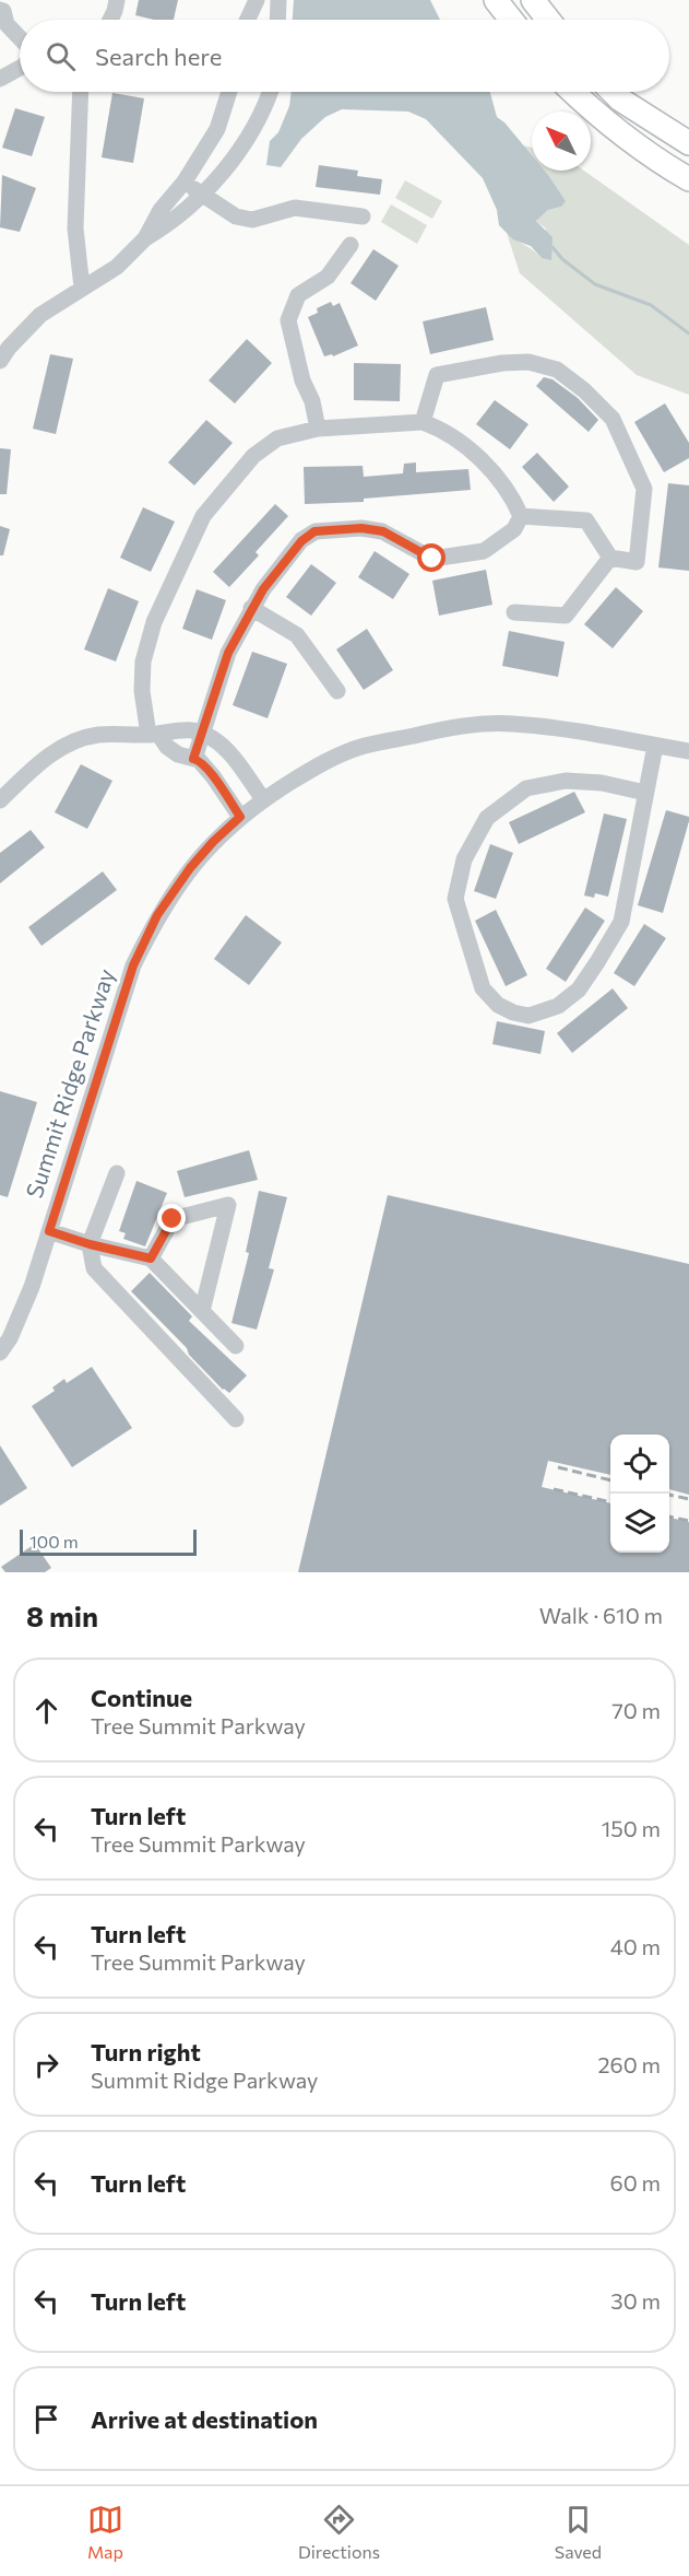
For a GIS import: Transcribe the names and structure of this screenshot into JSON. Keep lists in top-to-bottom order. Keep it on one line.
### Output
{"streets":{"street":["Summit Ridge Parkway"]},"scale_bar":"100 m","north":"top left","page":{"search":"Search here","scale":"100 m","heading":["8 min","Walk · 610 m"],"list":[["Continue","Tree Summit Parkway","70 m"],["Turn left","Tree Summit Parkway","150 m"],["Turn left","Tree Summit Parkway","40 m"],["Turn right","Summit Ridge Parkway","260 m"],["Turn left","60 m"],["Turn left","30 m"],"Arrive at destination"],"nav":["Map","Directions","Saved"]}}
